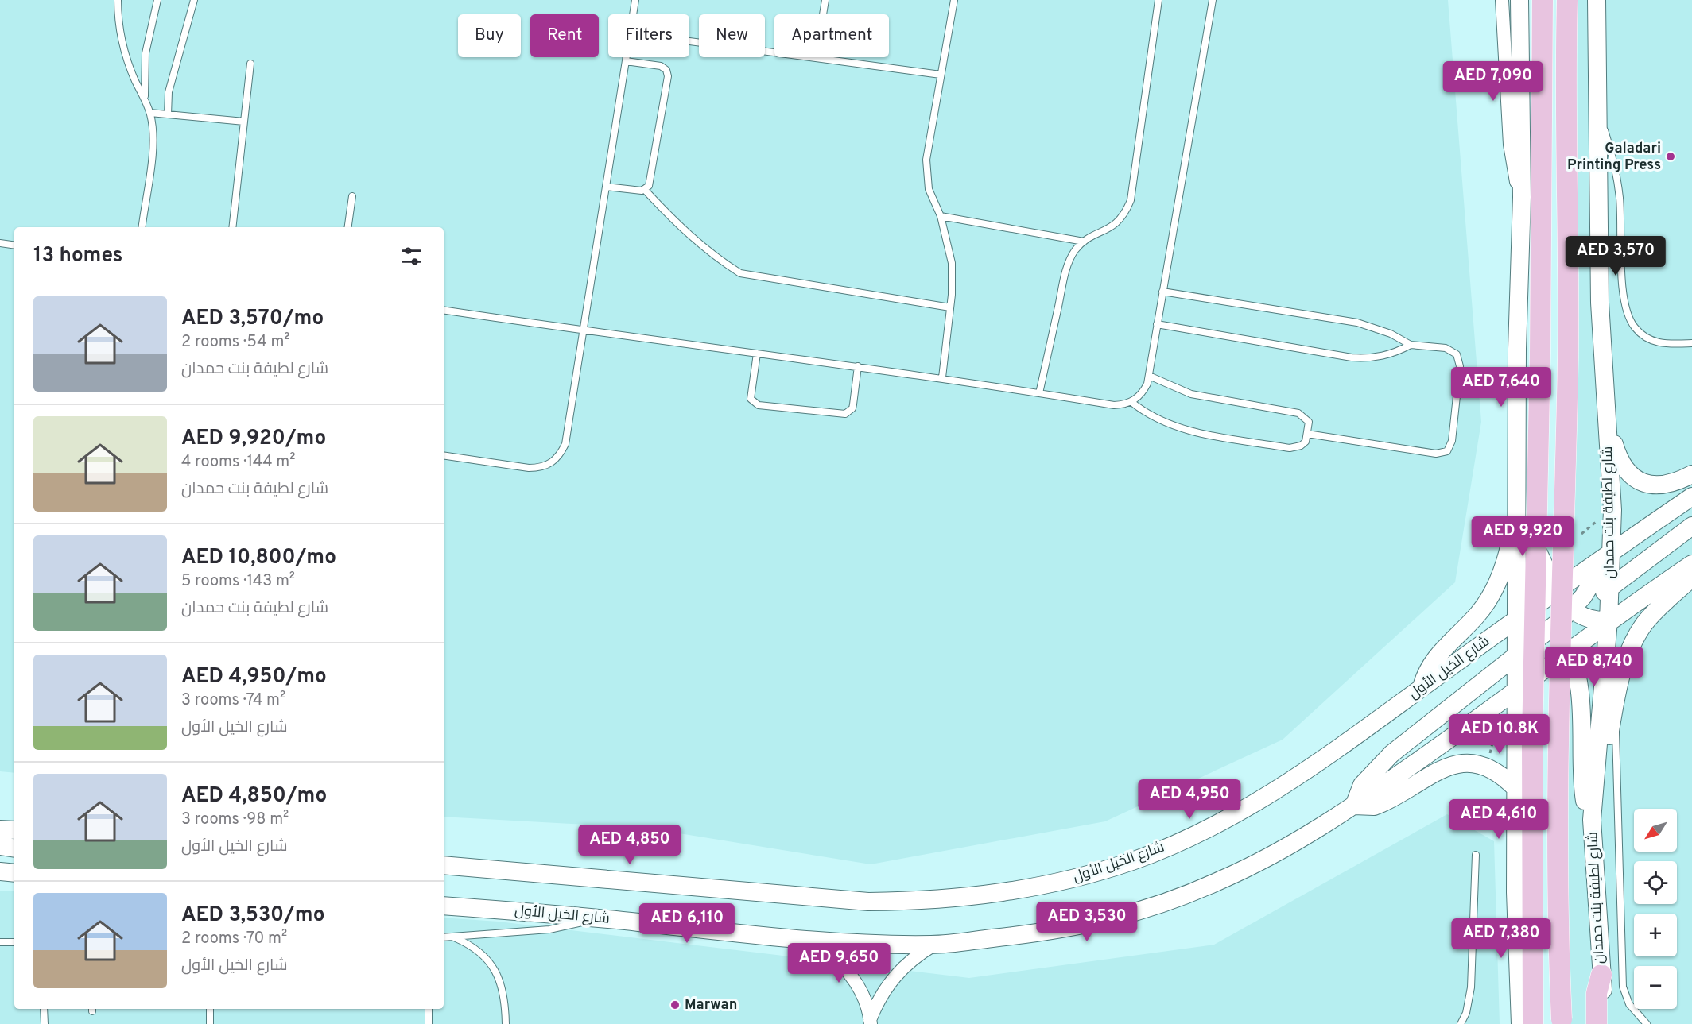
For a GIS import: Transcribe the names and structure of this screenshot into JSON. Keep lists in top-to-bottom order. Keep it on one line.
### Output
{"streets":{"main road":["شارع لطيفة بنت حمدان","شارع الخيل الأول"]},"crossings":[["شارع لطيفة بنت حمدان","شارع الخيل الأول"]],"places":["Galadari Printing Press","Marwan"],"north":"bottom left","page":{"chip":["Buy","Rent","Filters","New","Apartment"],"price":["AED 7,090","AED 3,570","AED 7,640","AED 9,920","AED 8,740","AED 10.8K","AED 4,950","AED 4,610","AED 4,850","AED 3,530","AED 6,110","AED 7,380","AED 9,650"],"heading":"13 homes","list":[{"name":"AED 3,570/mo","note":"2 rooms · 54 m² · شارع لطيفة بنت حمدان"},{"name":"AED 9,920/mo","note":"4 rooms · 144 m² · شارع لطيفة بنت حمدان"},{"name":"AED 10,800/mo","note":"5 rooms · 143 m² · شارع لطيفة بنت حمدان"},{"name":"AED 4,950/mo","note":"3 rooms · 74 m² · شارع الخيل الأول"},{"name":"AED 4,850/mo","note":"3 rooms · 98 m² · شارع الخيل الأول"},{"name":"AED 3,530/mo","note":"2 rooms · 70 m² · شارع الخيل الأول"}],"map_buttons":["+","−"]}}
